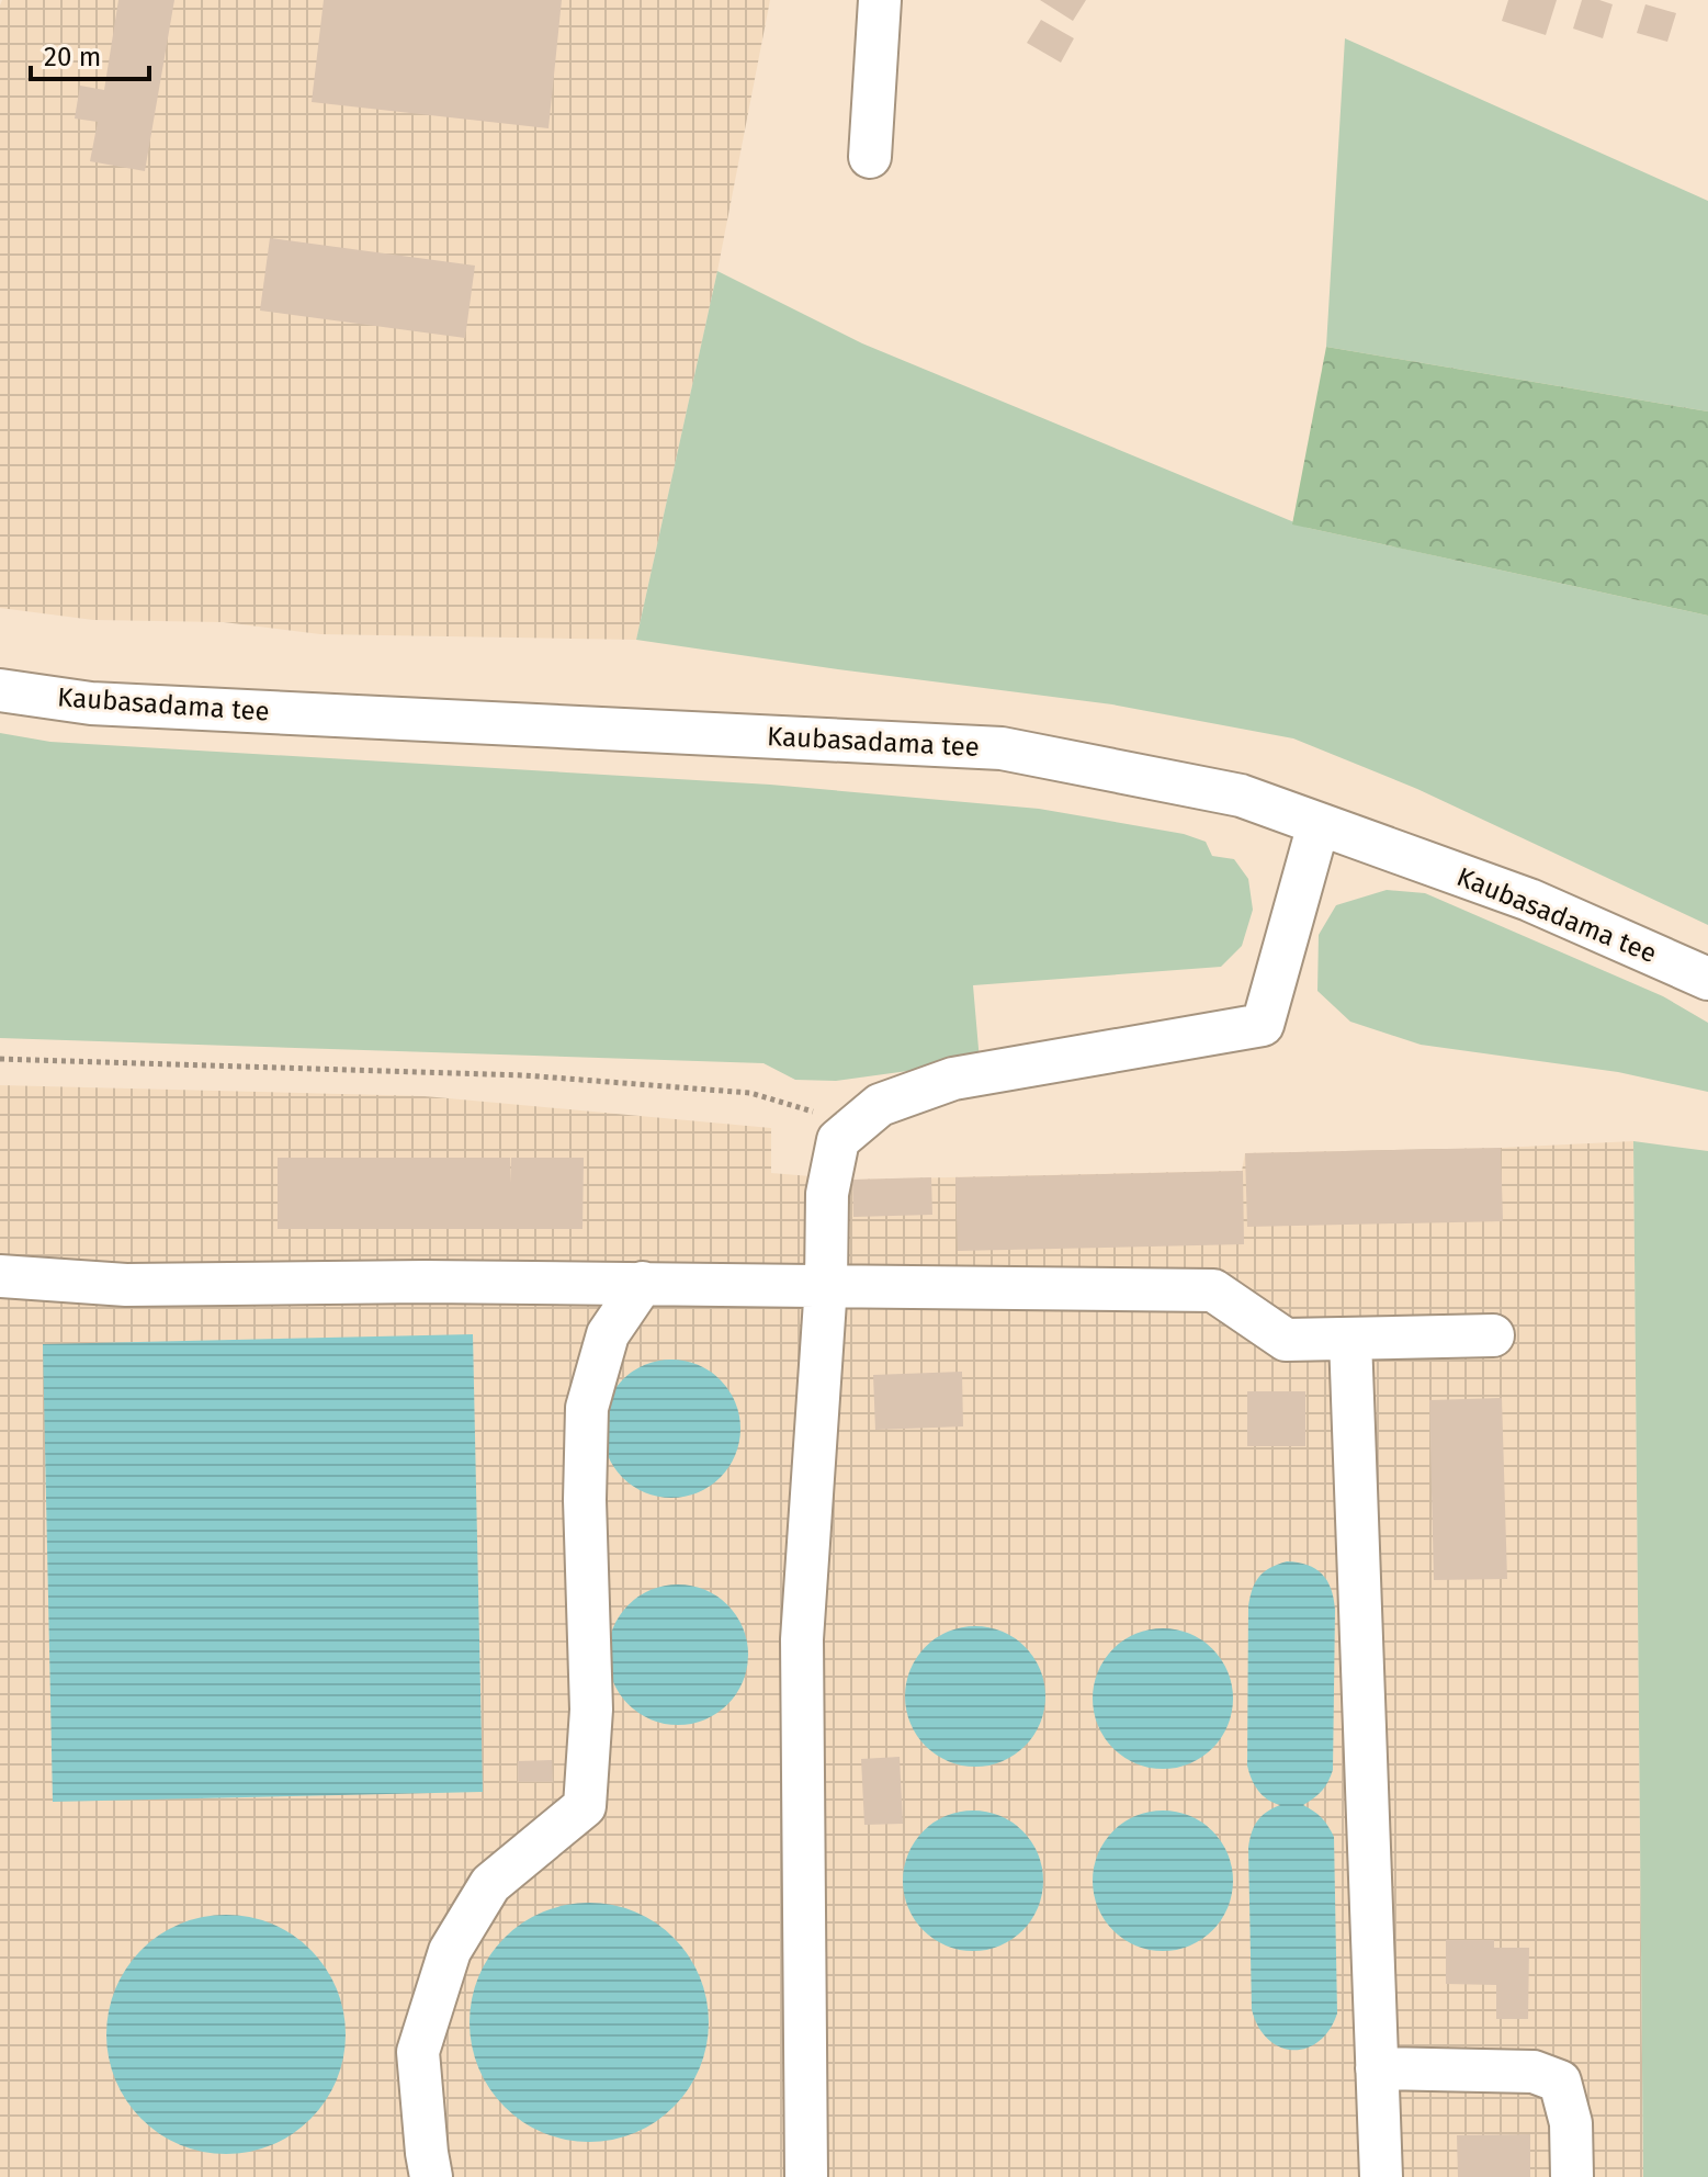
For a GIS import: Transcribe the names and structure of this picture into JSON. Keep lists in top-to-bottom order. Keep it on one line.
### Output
{"streets":{"street":["Kaubasadama tee"]},"scale_bar":"20 m"}
